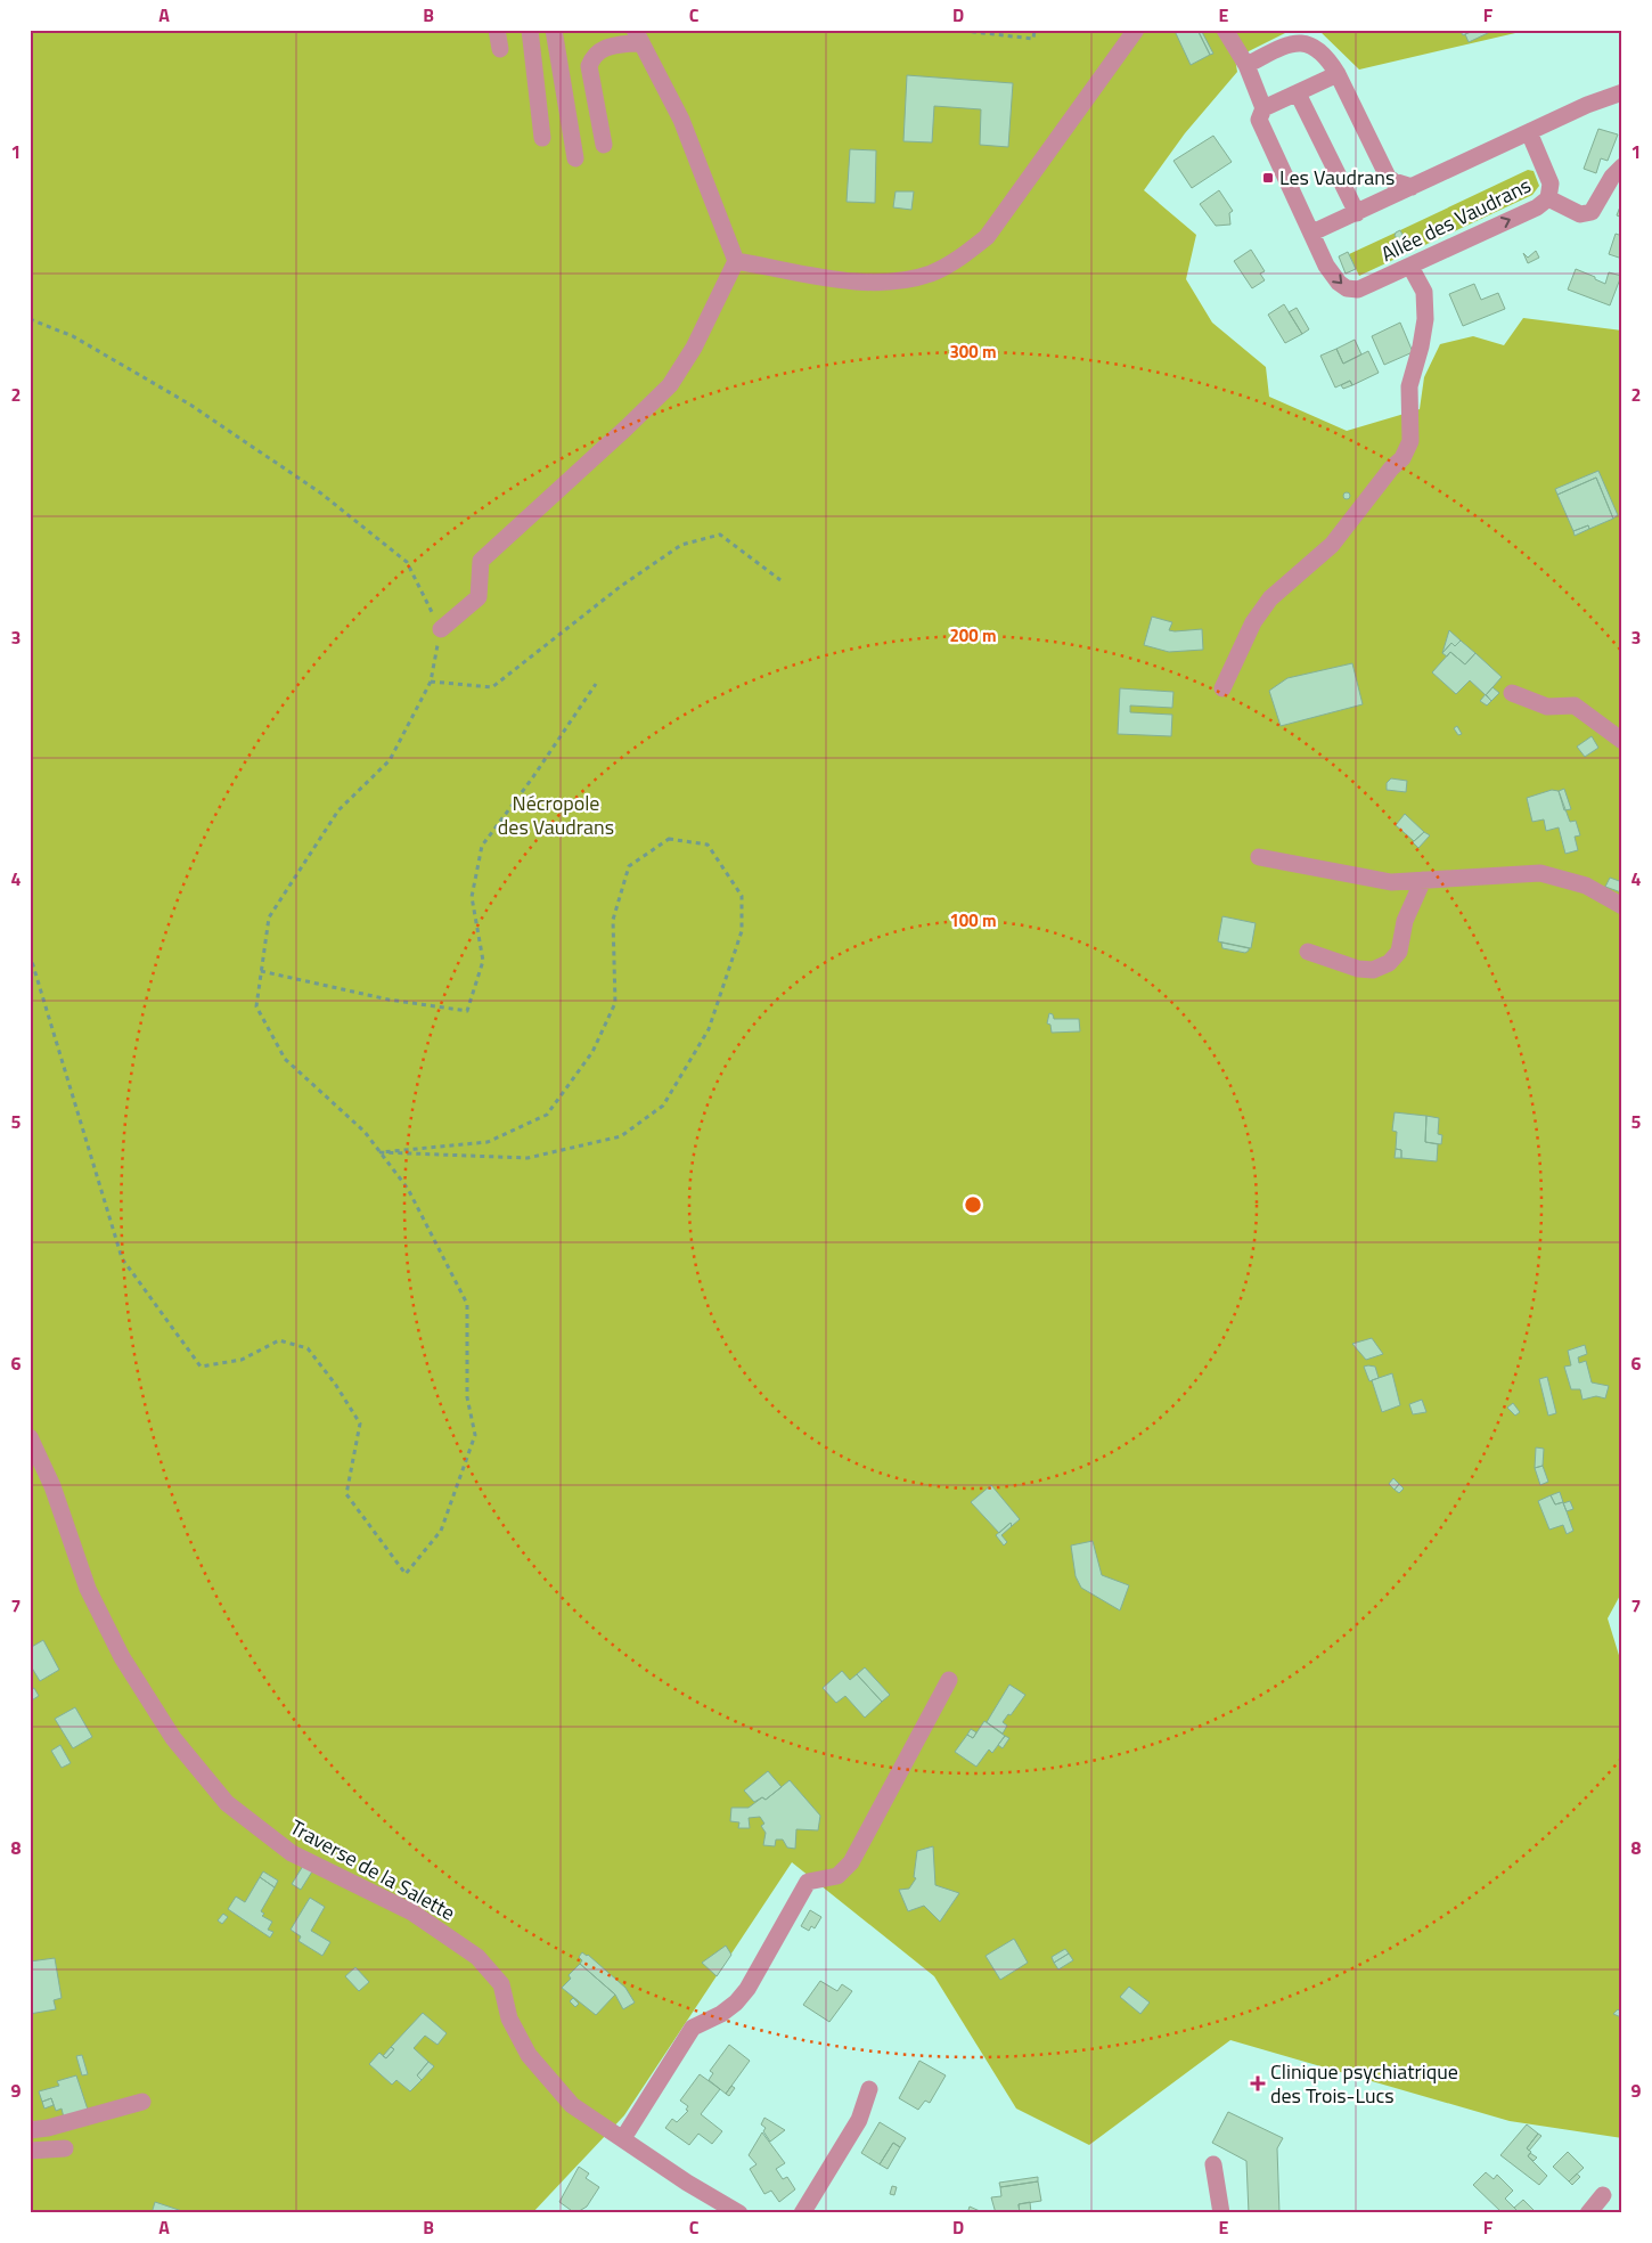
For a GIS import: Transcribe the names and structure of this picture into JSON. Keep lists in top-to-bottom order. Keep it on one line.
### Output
{"streets":{"street":["Allée des Vaudrans","Traverse de la Salette"]},"parks":["Nécropole des Vaudrans"],"places":{"transit":["Les Vaudrans"],"health":["Clinique psychiatrique des Trois-Lucs"]},"grid":{"columns":["A","B","C","D","E","F"],"rows":["1","2","3","4","5","6","7","8","9"]},"rings":["300 m","200 m","100 m"]}
